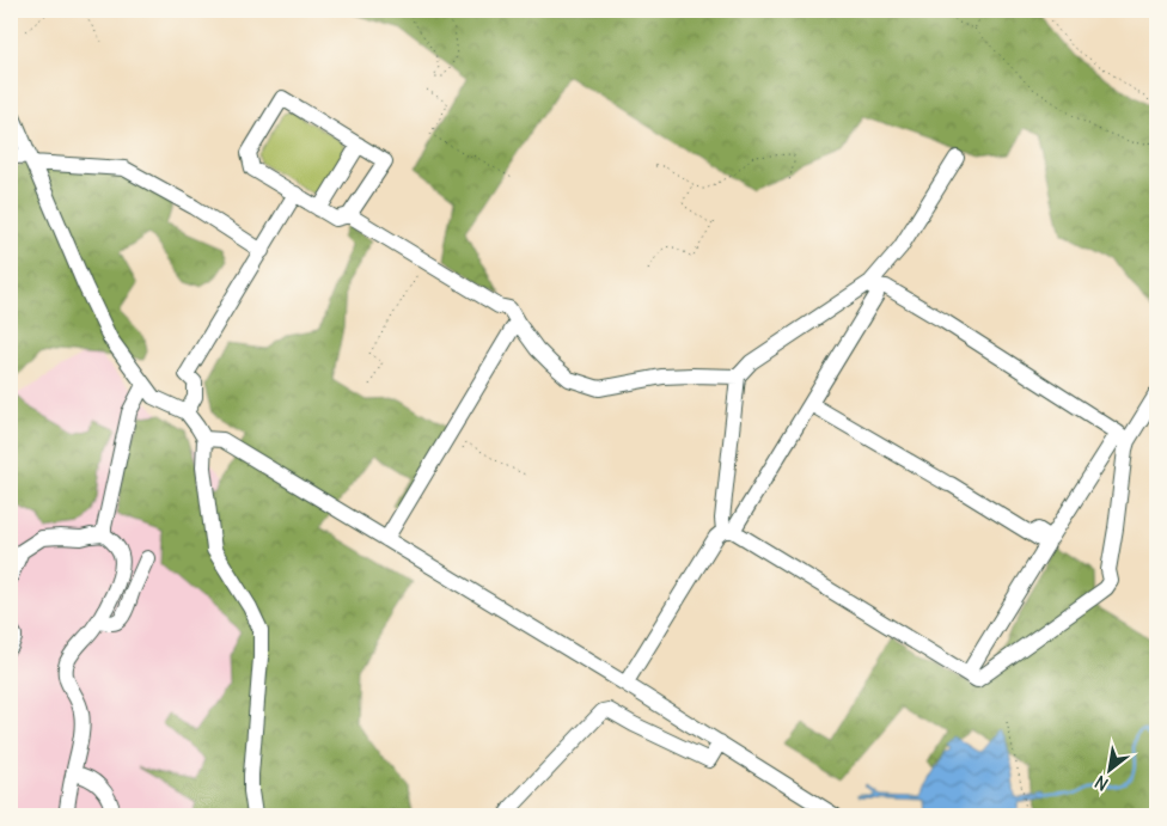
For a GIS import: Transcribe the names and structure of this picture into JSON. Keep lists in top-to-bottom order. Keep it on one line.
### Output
{"north":"bottom left"}
